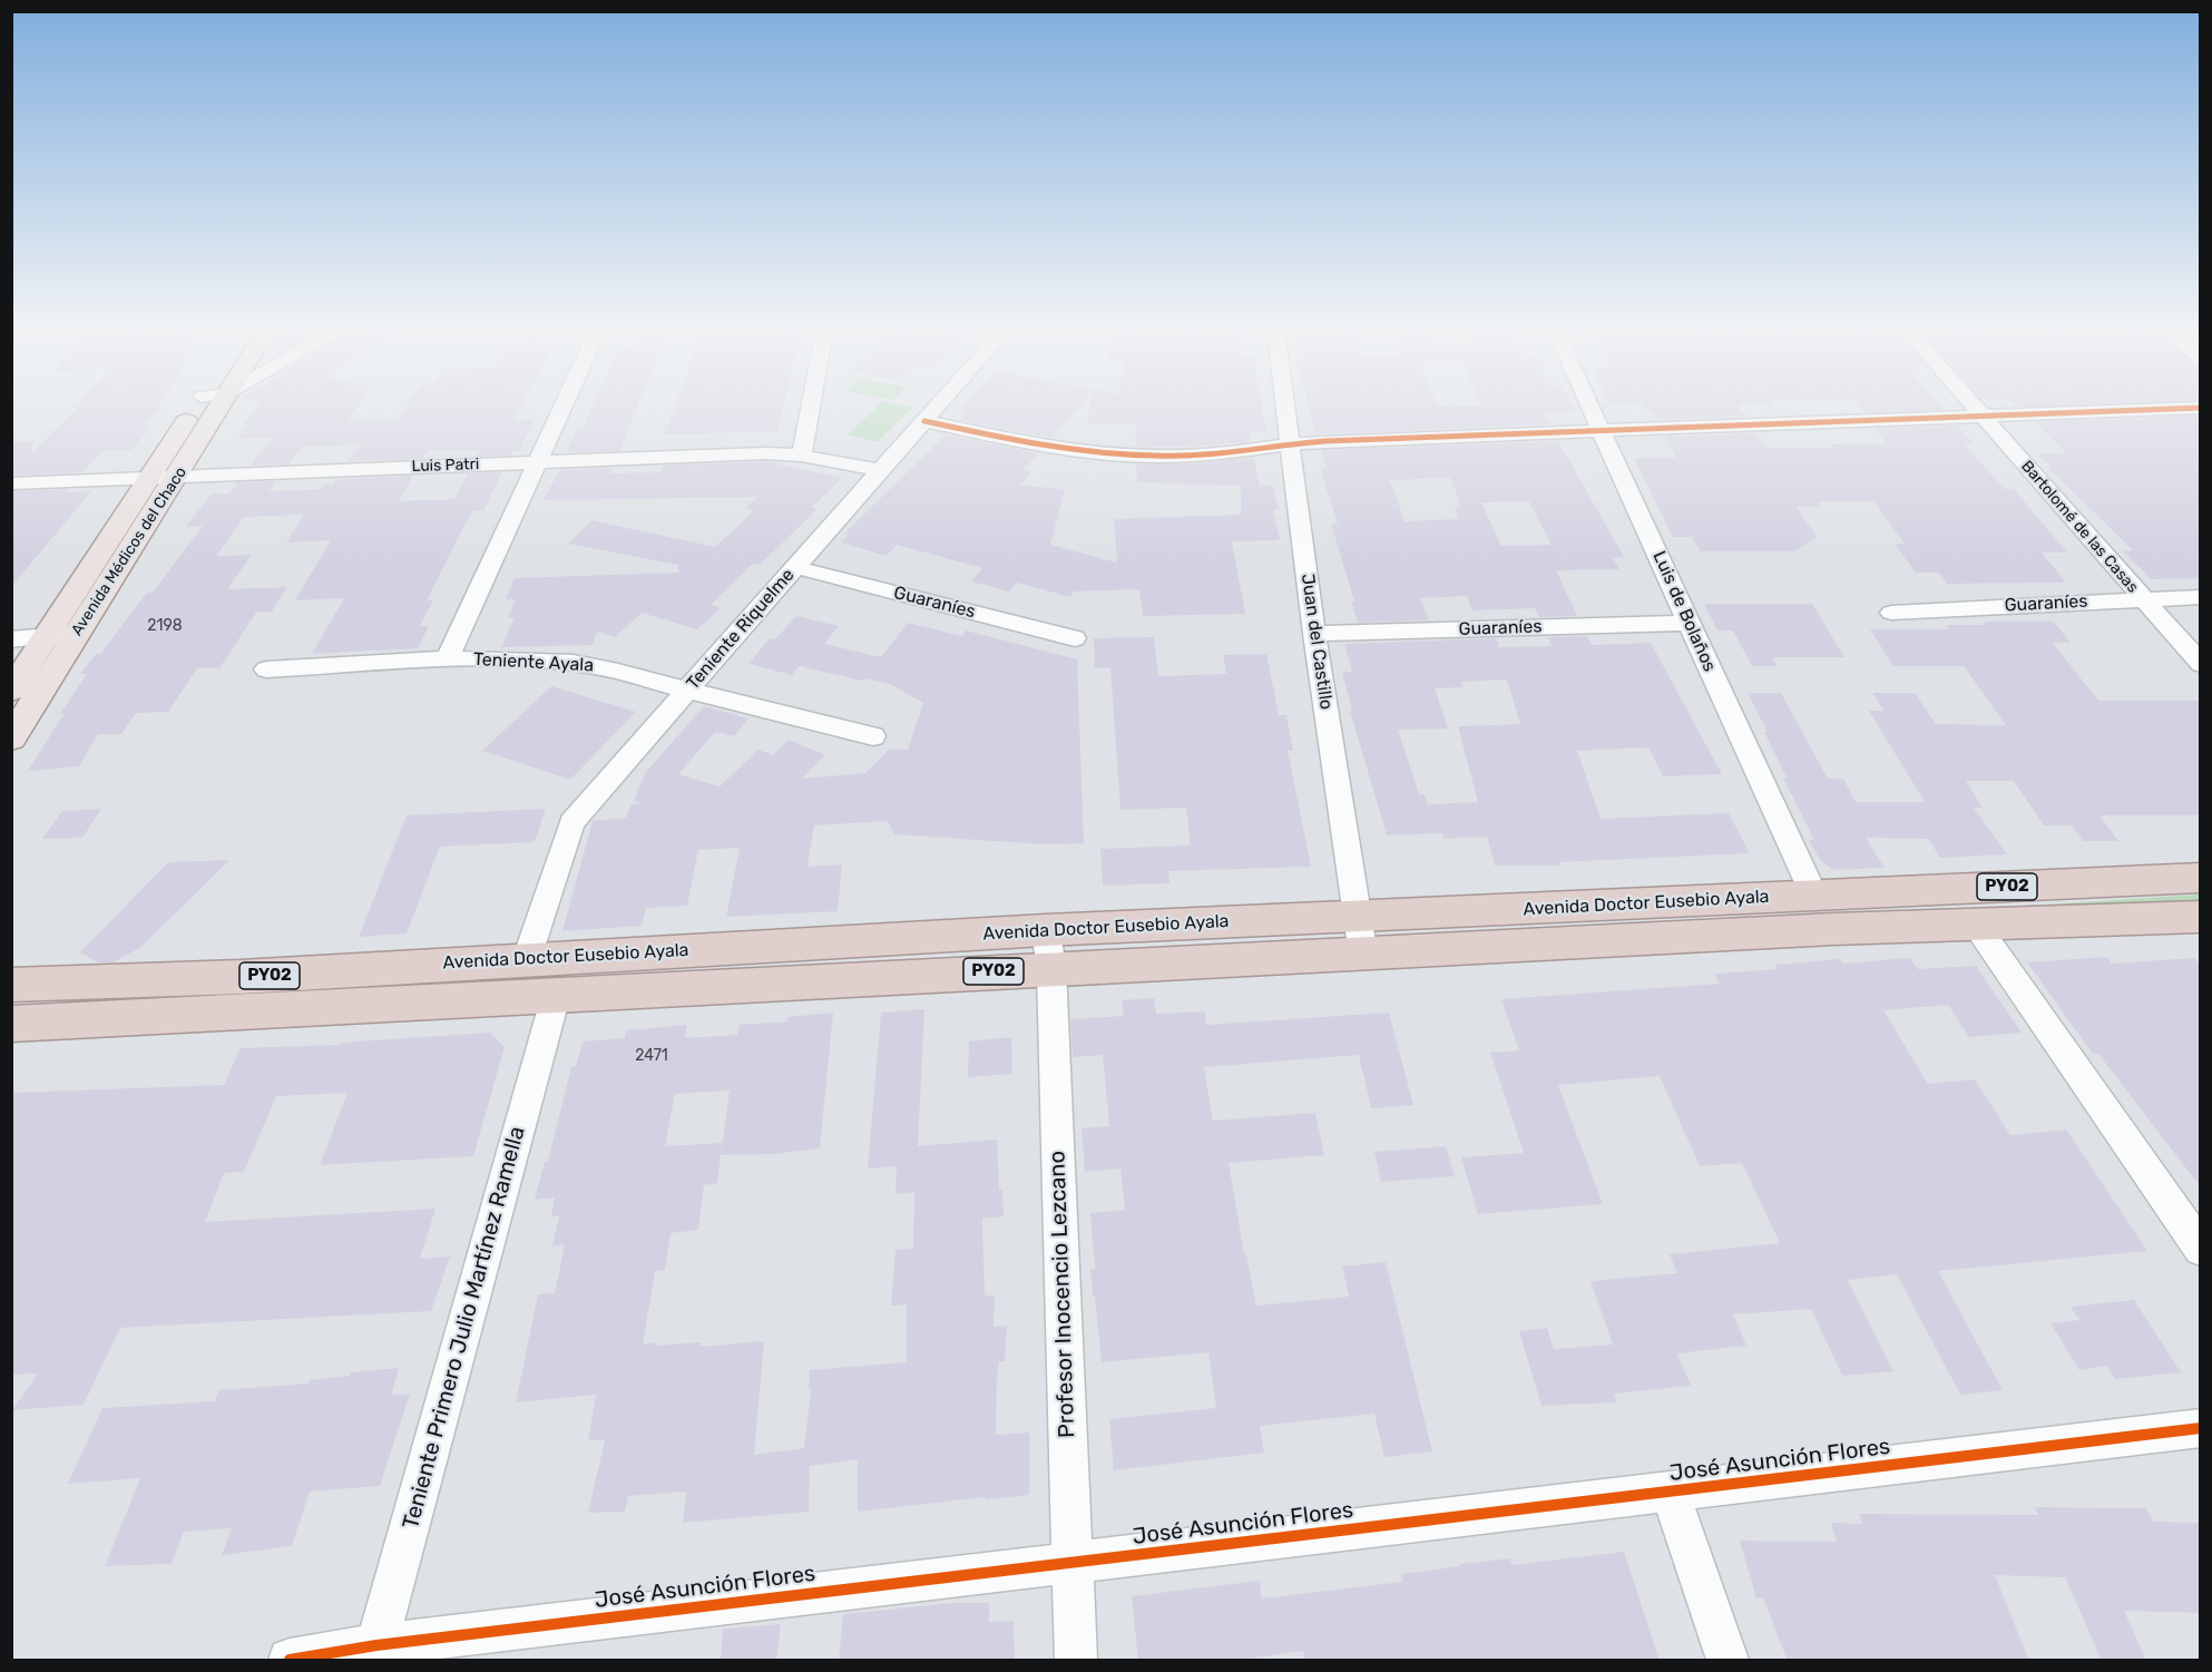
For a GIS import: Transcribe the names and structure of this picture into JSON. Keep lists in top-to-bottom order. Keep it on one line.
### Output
{"streets":{"highway":["PY02","Avenida Doctor Eusebio Ayala"],"main road":["Avenida Médicos del Chaco"],"street":["Luis Patri","Bartolomé de las Casas","Guaraníes","Luis de Bolaños","Teniente Riquelme","Juan del Castillo","Teniente Ayala","Profesor Inocencio Lezcano","Teniente Primero Julio Martínez Ramella","José Asunción Flores"]},"crossings":[["Luis Patri","Avenida Médicos del Chaco"],["Luis Patri","Teniente Riquelme"],["Bartolomé de las Casas","Guaraníes"],["Guaraníes","Luis de Bolaños"],["Guaraníes","Teniente Riquelme"],["Guaraníes","Juan del Castillo"],["Luis de Bolaños","Avenida Doctor Eusebio Ayala"],["Teniente Riquelme","Teniente Ayala"],["Teniente Riquelme","Avenida Doctor Eusebio Ayala"],["Juan del Castillo","Avenida Doctor Eusebio Ayala"],["Avenida Doctor Eusebio Ayala","Profesor Inocencio Lezcano"],["Avenida Doctor Eusebio Ayala","Teniente Primero Julio Martínez Ramella"],["Profesor Inocencio Lezcano","José Asunción Flores"],["Teniente Primero Julio Martínez Ramella","José Asunción Flores"]],"house_numbers":["2198","2471"]}
